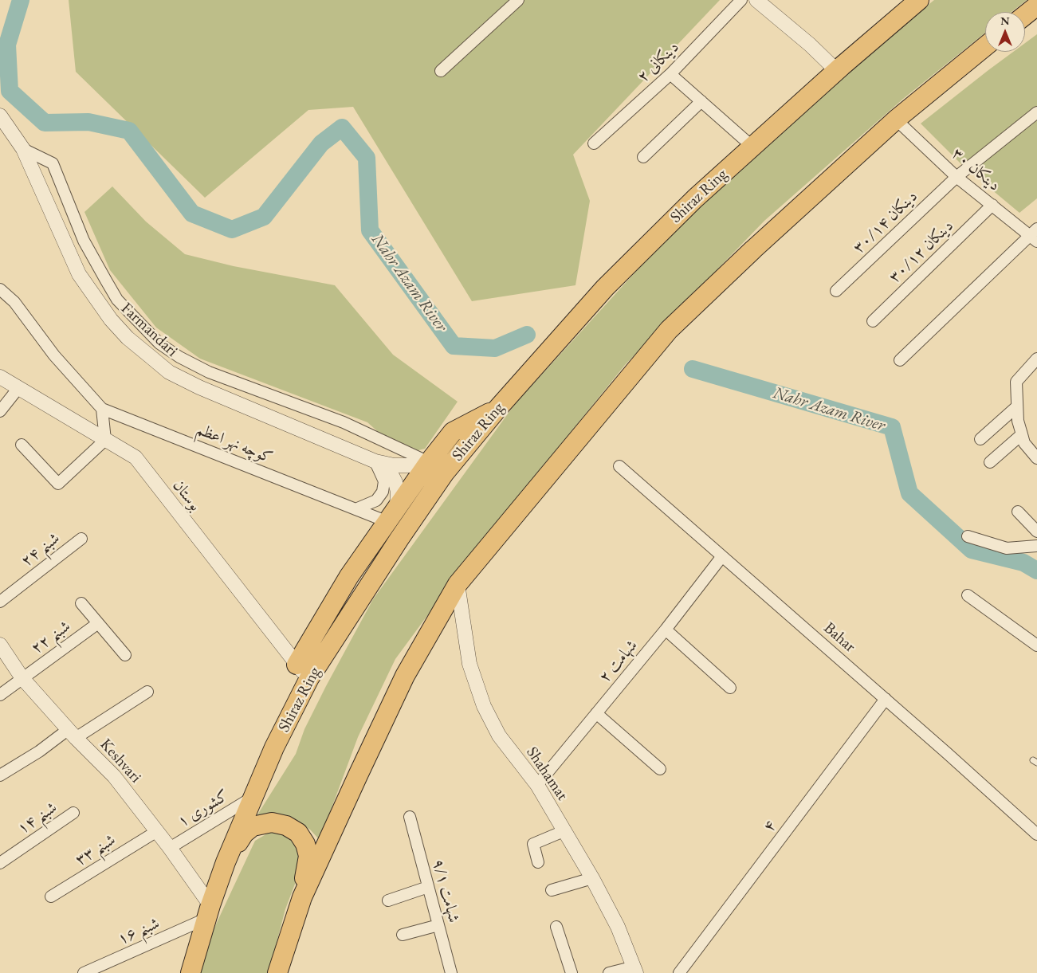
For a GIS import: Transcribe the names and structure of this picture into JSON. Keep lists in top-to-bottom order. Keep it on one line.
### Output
{"streets":{"highway":["Shiraz Ring"],"street":["۲ دینکانی","۳۰ دینکان","۳۰/۱۴ دینکان","۳۰/۱۲ دینکان","Farmandari","کوچه نهر اعظم","بوستان","۲۴ شبنم","۲۲ شبنم","Bahar","۲ شهامت","Keshvari","Shahamat","۱ کشوری","۱۴ شبنم","۴","۳۳ شبنم","۹/۱ شهامت","۱۶ شبنم"]},"crossings":[["۳۰ دینکان","۳۰/۱۴ دینکان"],["۳۰ دینکان","۳۰/۱۲ دینکان"],["Shiraz Ring","بوستان"],["Shiraz Ring","Keshvari"],["Shiraz Ring","۱ کشوری"],["Shiraz Ring","۱۶ شبنم"],["Farmandari","کوچه نهر اعظم"],["۲۲ شبنم","Keshvari"],["Bahar","۲ شهامت"],["Bahar","۴"],["۲ شهامت","Shahamat"],["Keshvari","۱ کشوری"],["Keshvari","۳۳ شبنم"],["Keshvari","۱۶ شبنم"]],"water":["Nahr Azam River"],"north":"top"}
